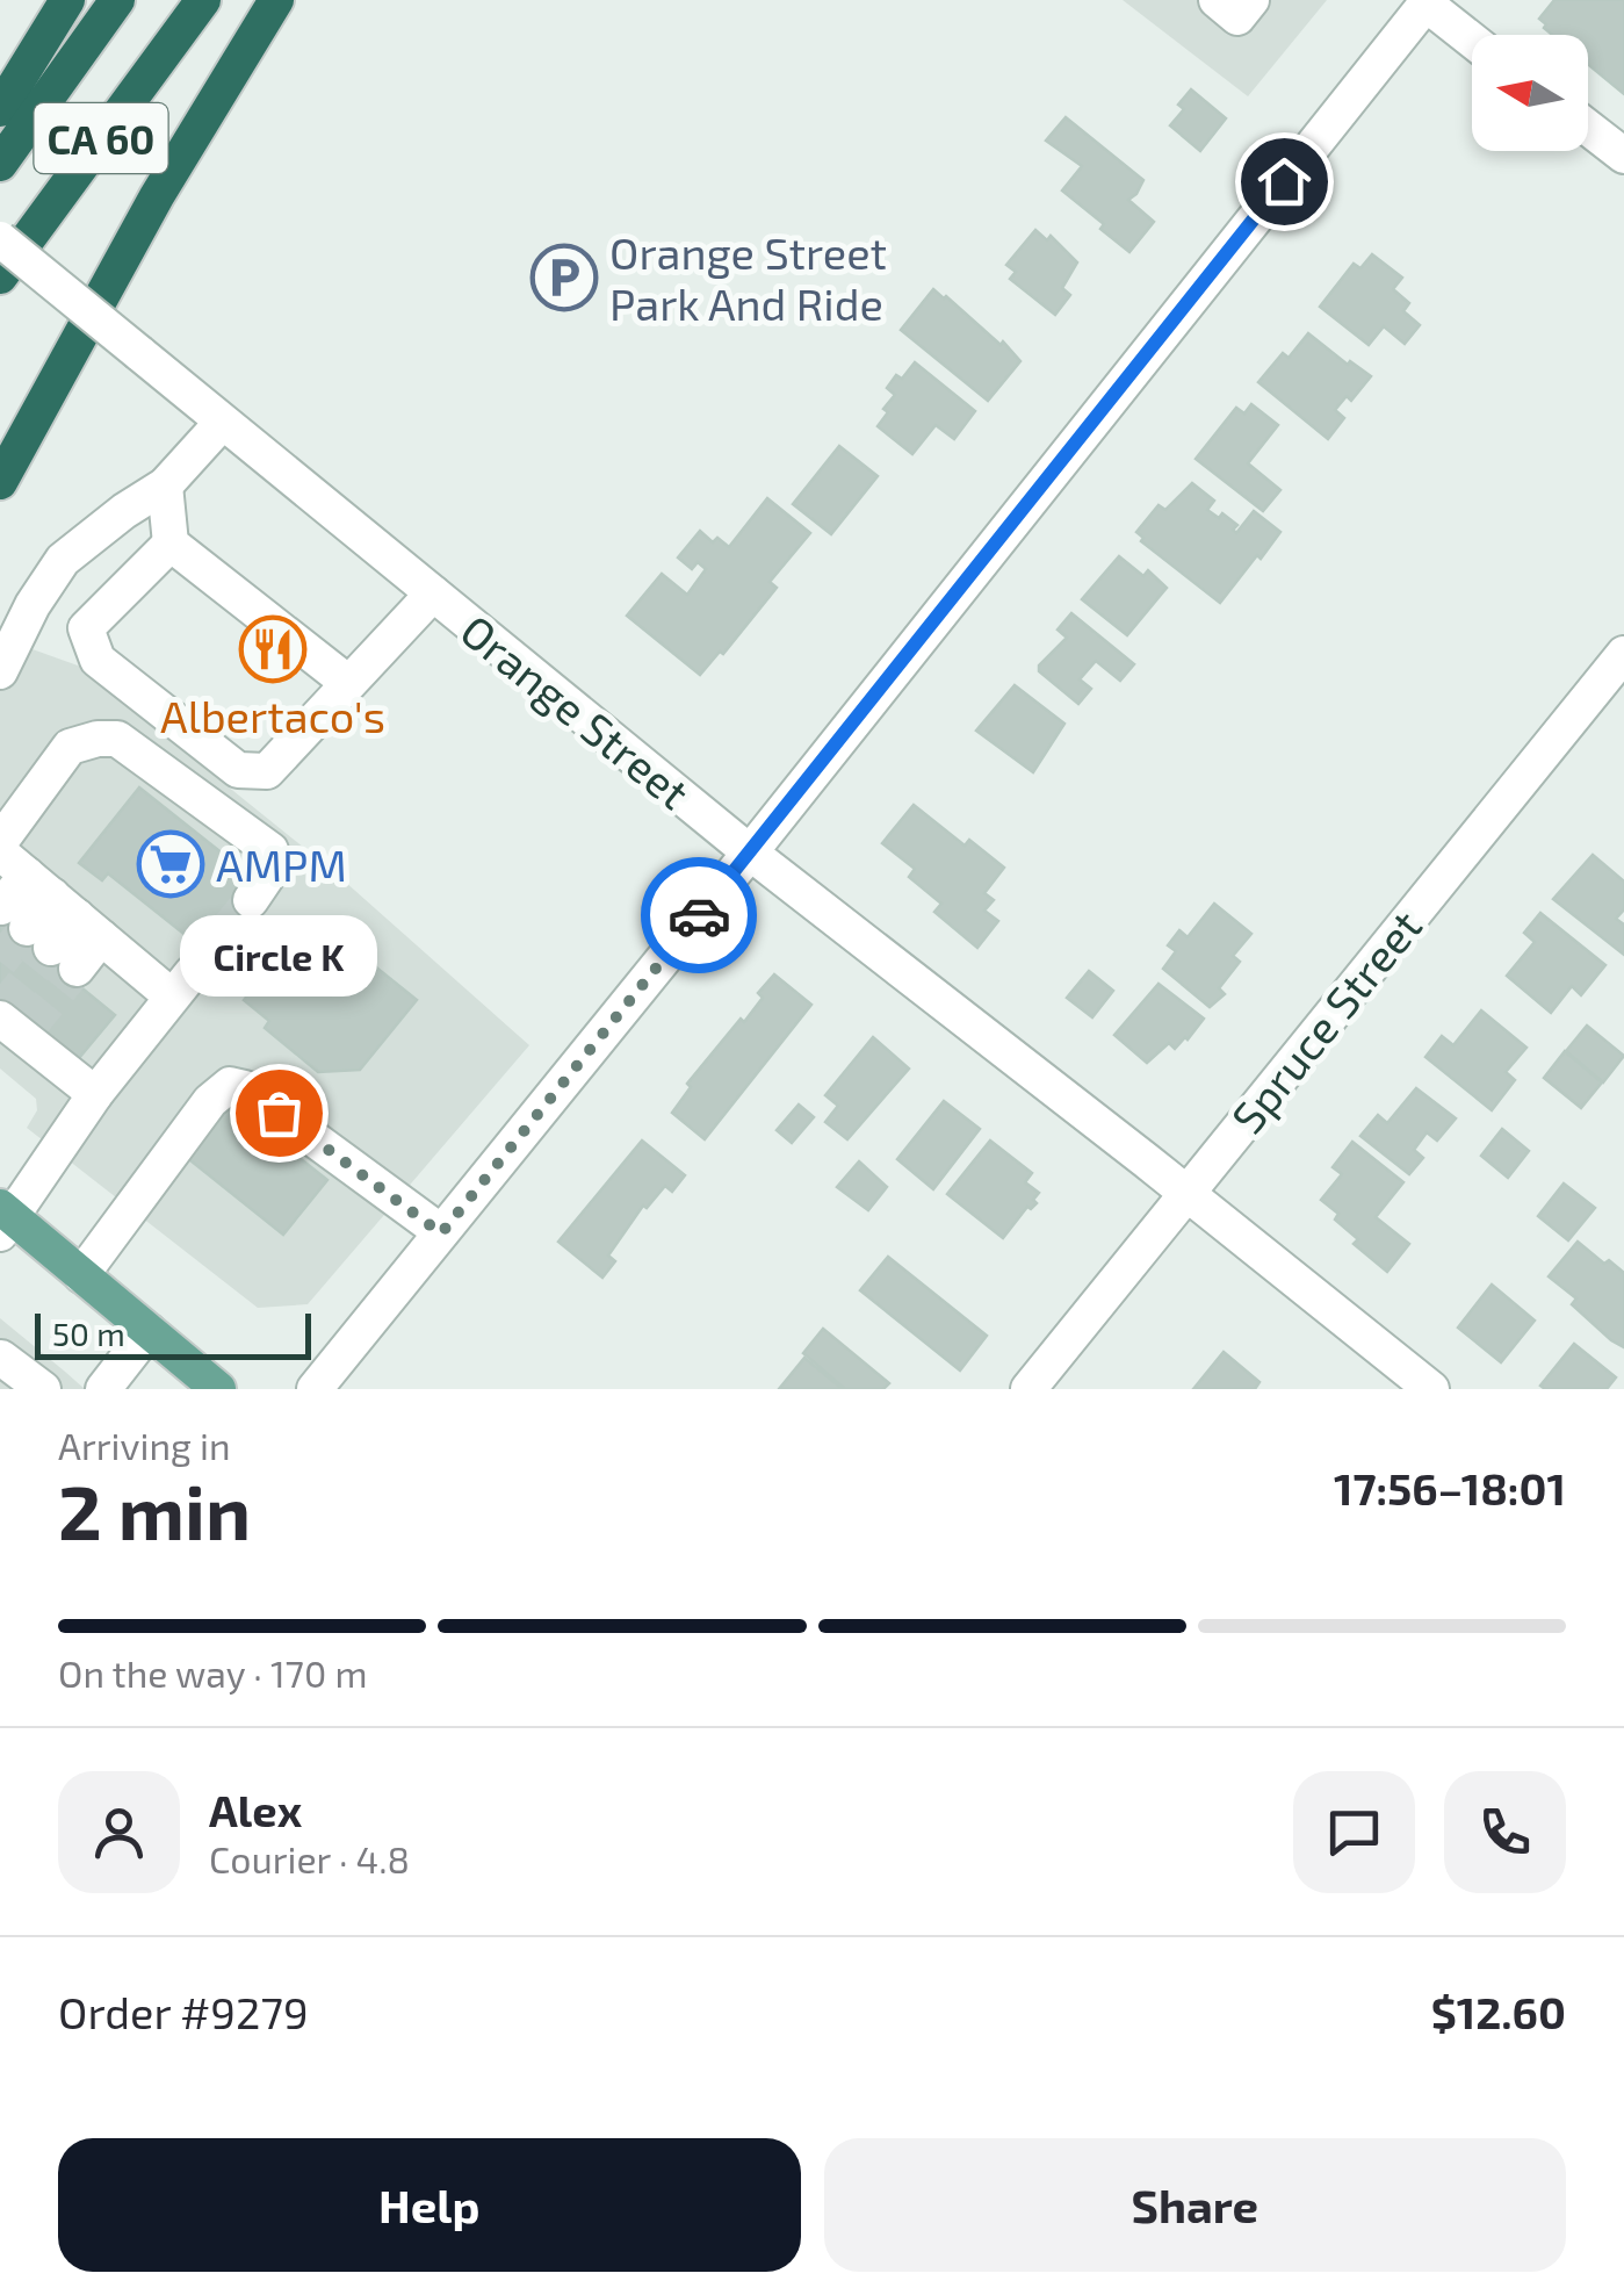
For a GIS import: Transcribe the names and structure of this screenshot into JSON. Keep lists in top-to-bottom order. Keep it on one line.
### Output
{"streets":{"highway":["CA 60"],"street":["Orange Street","Spruce Street"]},"crossings":[["Orange Street","Spruce Street"]],"places":{"parking":["Orange Street Park And Ride"],"restaurant":["Albertaco's"],"supermarket":["AMPM"],"other":["Circle K"]},"scale_bar":"50 m","north":"left","page":{"bubble":"Circle K","scale":"50 m","heading":["2 min","Arriving in","17:56–18:01"],"panel":["Alex","Courier · 4.8","Order #9279","$12.60"],"bar":"On the way · 170 m","buttons":["Help","Share"]}}
